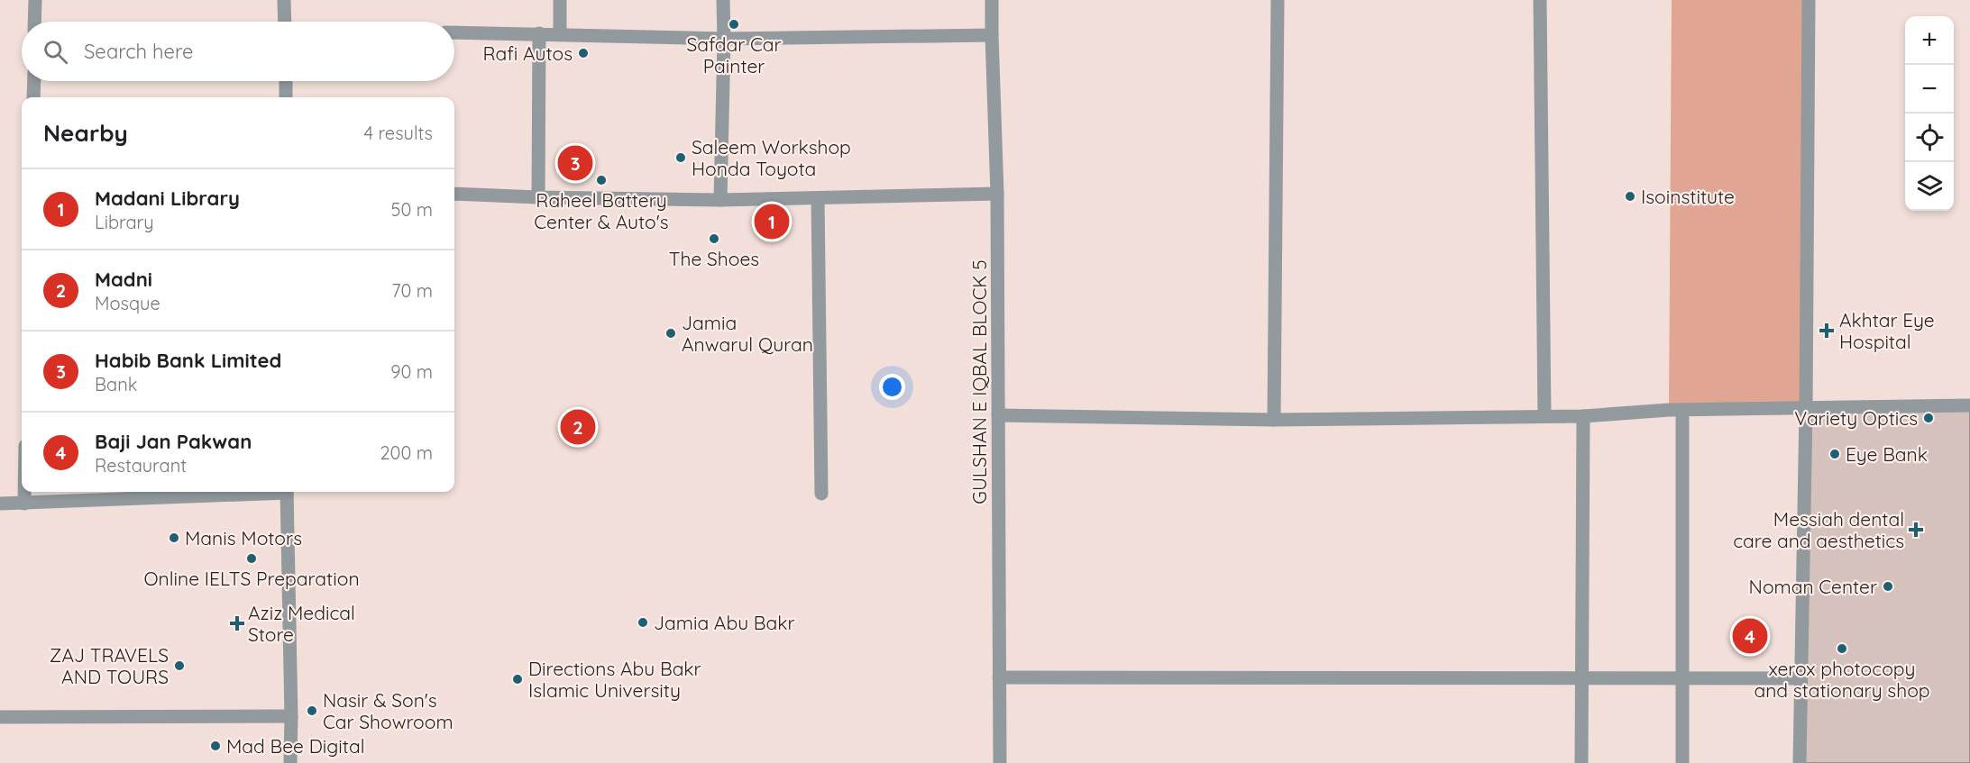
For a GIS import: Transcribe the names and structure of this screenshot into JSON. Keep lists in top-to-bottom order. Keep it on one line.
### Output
{"streets":{"street":["GULSHAN E IQBAL BLOCK 5"]},"places":{"other":["Safdar Car Painter","Rafi Autos","Saleem Workshop Honda Toyota","Raheel Battery Center & Auto's","Isoinstitute","The Shoes","Jamia Anwarul Quran","Variety Optics","Eye Bank","Manis Motors","Online IELTS Preparation","Noman Center","Jamia Abu Bakr","xerox photocopy and stationary shop","ZAJ TRAVELS AND TOURS","Directions Abu Bakr Islamic University","Nasir & Son's Car Showroom","Mad Bee Digital"],"health":["Akhtar Eye Hospital","Messiah dental care and aesthetics","Aziz Medical Store"]},"page":{"map_buttons":["+","−"],"search":"Search here","heading":["Nearby","4 results"],"pins":["3","1","2","4"],"list":[{"mark":"1","name":"Madani Library","note":"Library","value":"50 m"},{"mark":"2","name":"Madni","note":"Mosque","value":"70 m"},{"mark":"3","name":"Habib Bank Limited","note":"Bank","value":"90 m"},{"mark":"4","name":"Baji Jan Pakwan","note":"Restaurant","value":"200 m"}]}}
